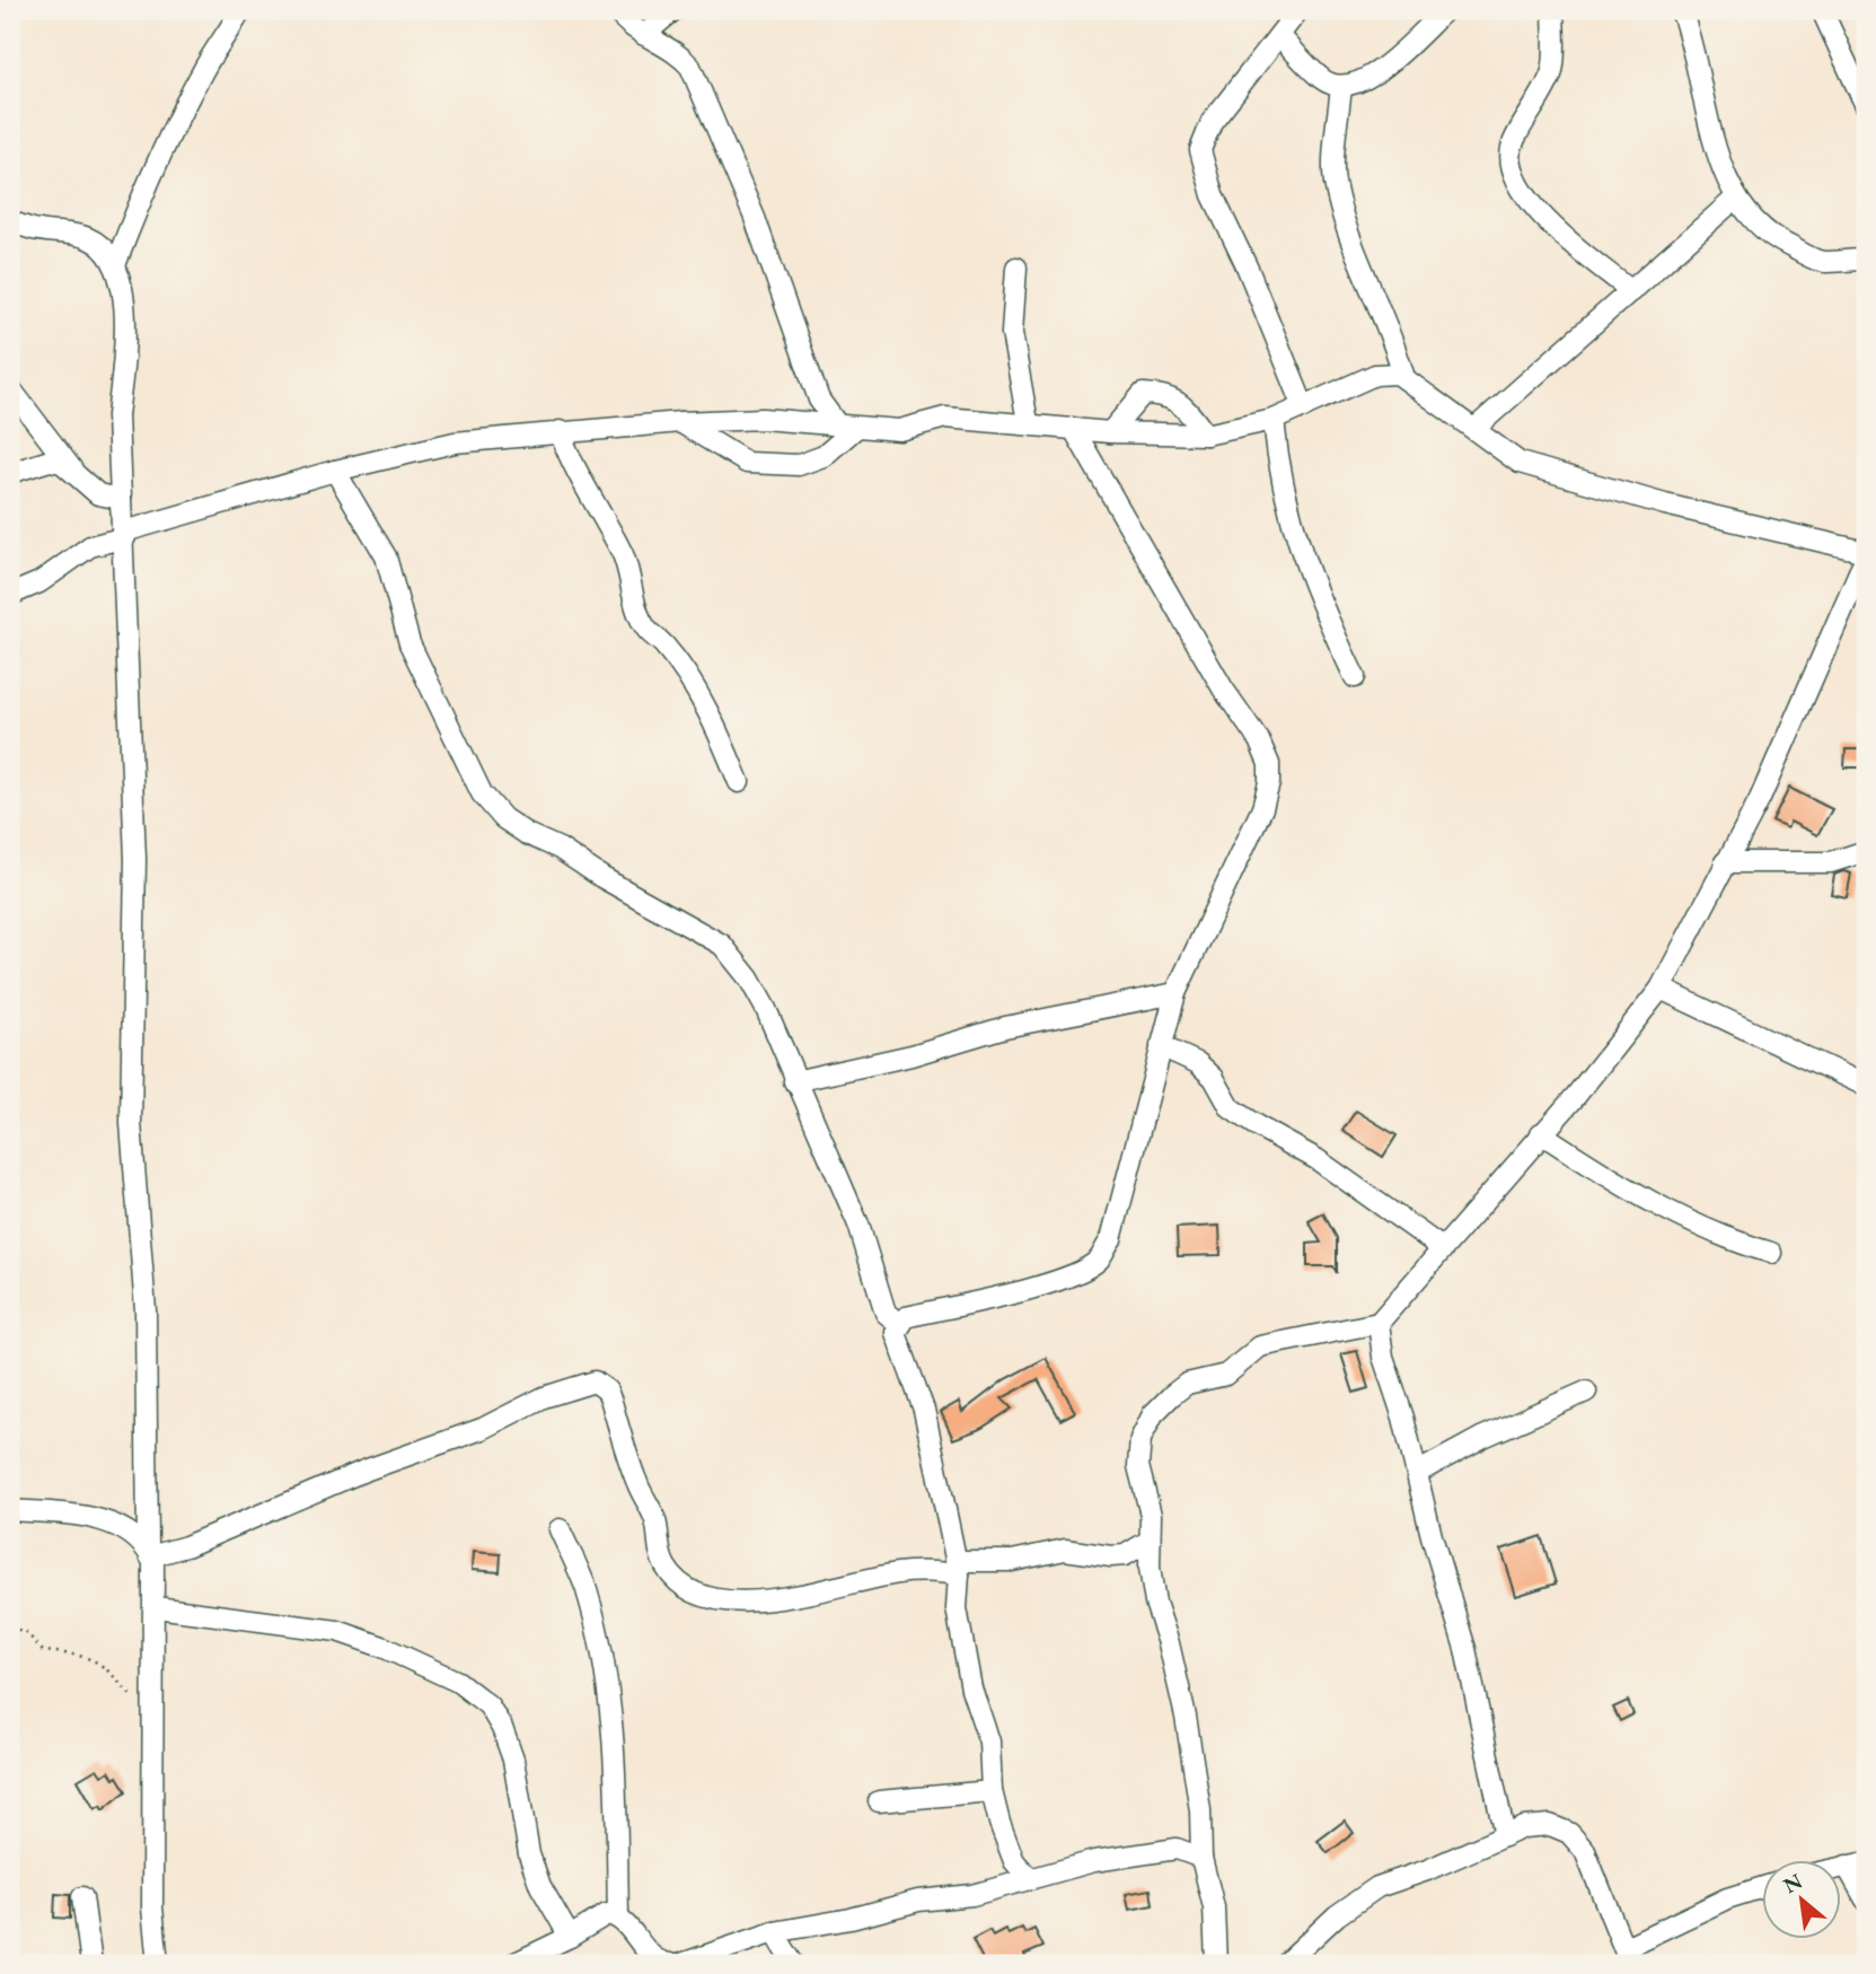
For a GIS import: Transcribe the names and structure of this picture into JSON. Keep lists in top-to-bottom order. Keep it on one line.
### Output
{"north":"top left"}
